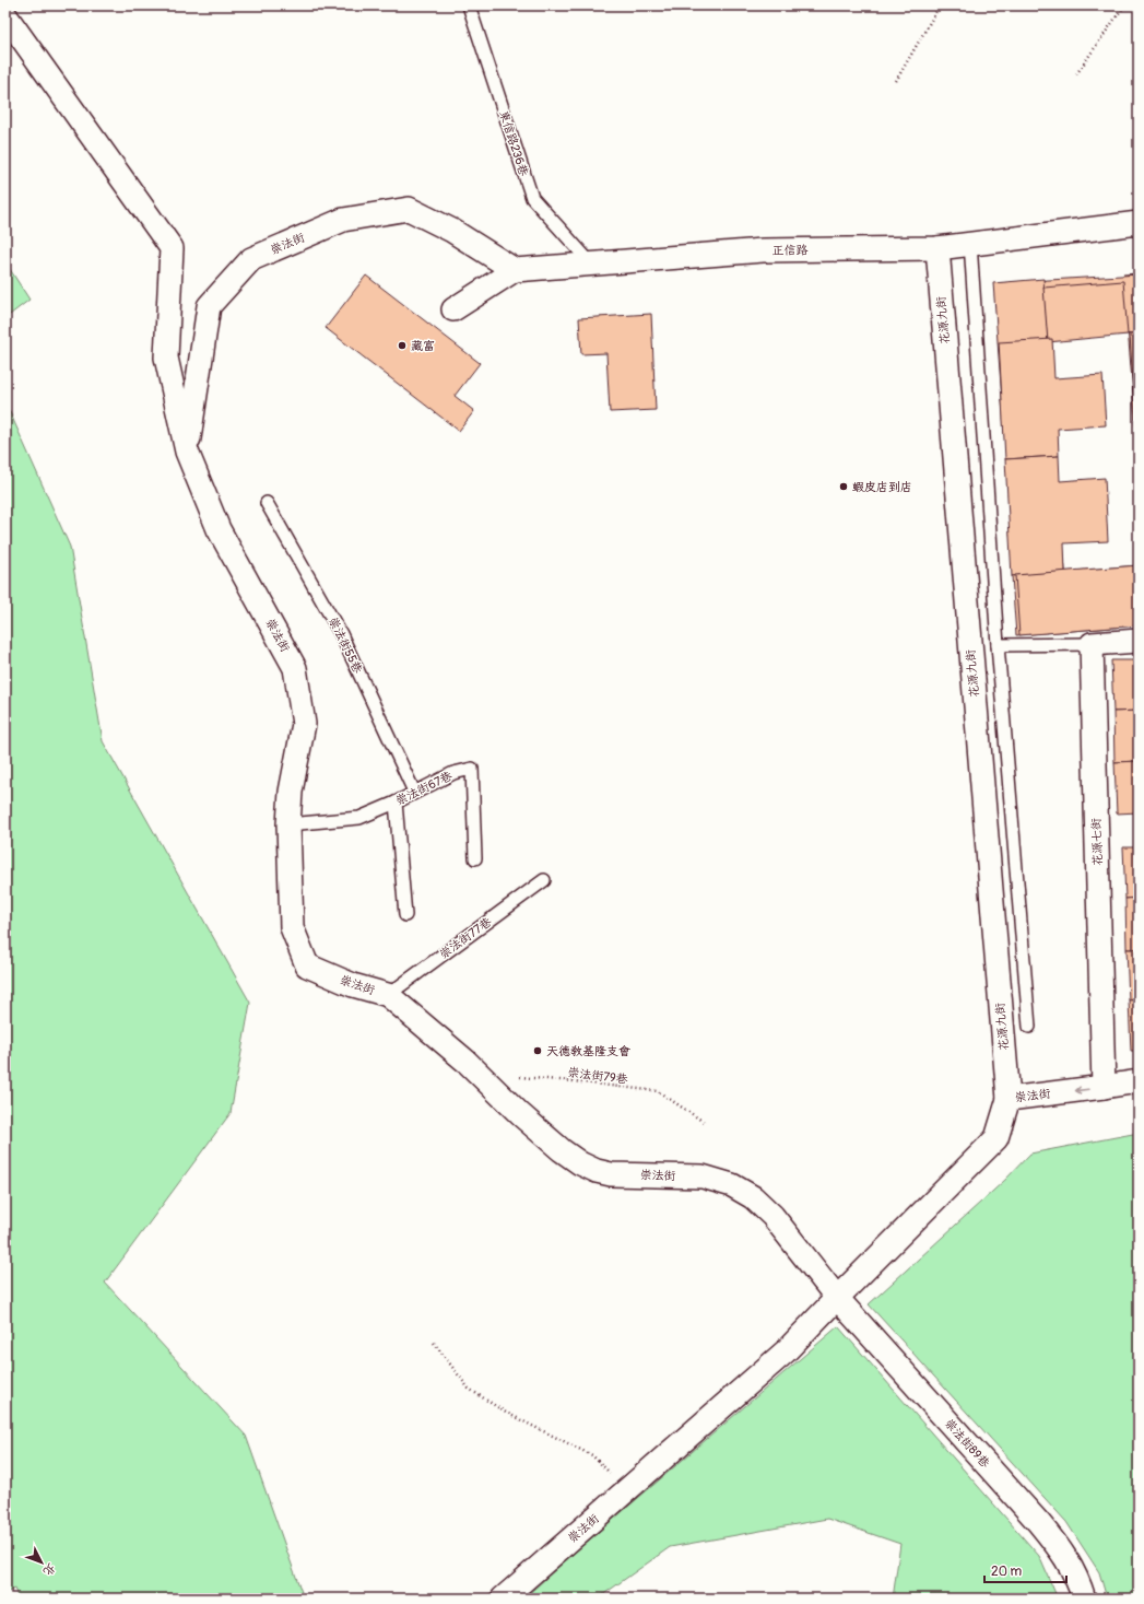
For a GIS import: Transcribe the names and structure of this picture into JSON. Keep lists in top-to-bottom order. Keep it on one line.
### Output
{"streets":{"street":["崇法街","正信路","花源九街","花源七街","崇法街89巷"],"lane":["東信路236巷","崇法街55巷","崇法街67巷","崇法街77巷"],"path":["崇法街79巷"]},"crossings":[["東信路236巷","正信路"],["崇法街","正信路"],["崇法街","花源九街"],["崇法街","崇法街67巷"],["崇法街","花源七街"],["崇法街","崇法街77巷"],["崇法街","崇法街79巷"],["崇法街","崇法街89巷"],["正信路","花源九街"],["崇法街55巷","崇法街67巷"]],"places":["藏富","蝦皮店到店","天德教基隆支會"],"scale_bar":"20 m","north":"bottom right"}
